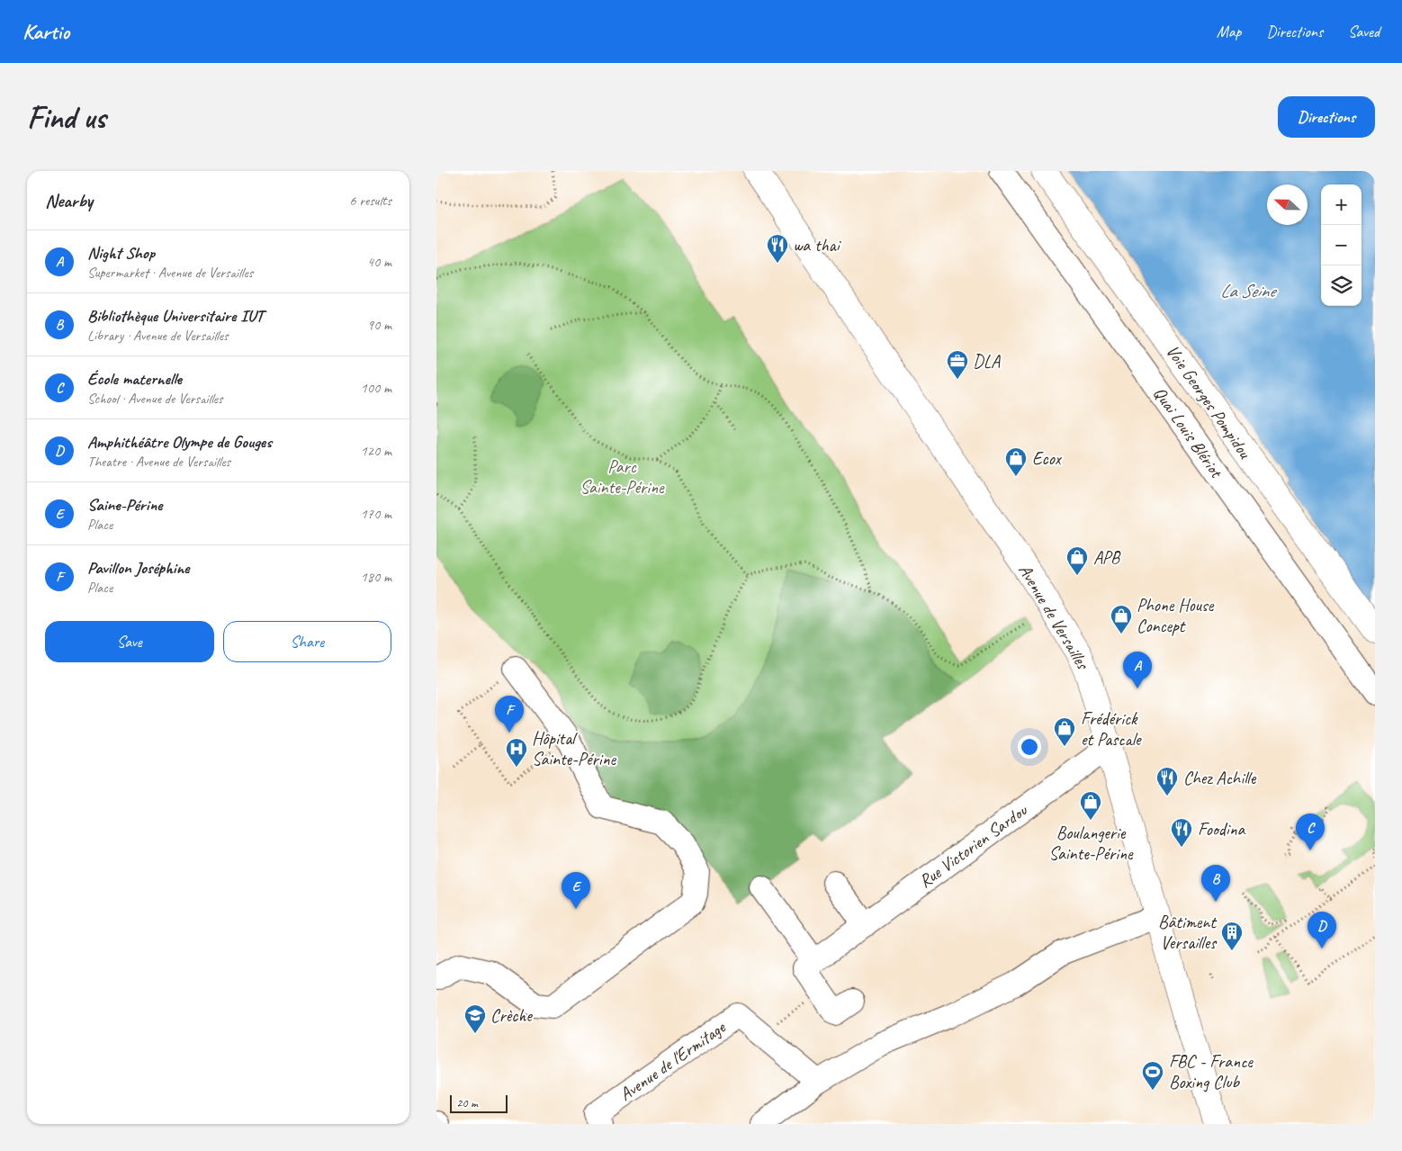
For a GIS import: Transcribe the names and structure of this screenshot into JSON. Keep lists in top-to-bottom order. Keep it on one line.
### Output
{"streets":{"main road":["Voie Georges Pompidou","Avenue de Versailles"],"street":["Quai Louis Blériot","Rue Victorien Sardou","Avenue de l'Ermitage"]},"crossings":[["Avenue de Versailles","Rue Victorien Sardou"]],"water":["La Seine"],"parks":["Parc Sainte-Périne"],"places":{"restaurant":["wa thai","Chez Achille","Foodina"],"office":["DLA"],"shop":["Ecox","APB","Phone House Concept","Frédérick et Pascale","Boulangerie Sainte-Périne"],"hospital":["Hôpital Sainte-Périne"],"building":["Bâtiment Versailles"],"school or university":["Crèche"],"sports":["FBC - France Boxing Club"]},"scale_bar":"20 m","north":"left","page":{"header":"Kartio","nav":["Map","Directions","Saved"],"buttons":["Directions",["Save","Share"]],"title":"Find us","heading":["Nearby","6 results"],"map_buttons":["+","−"],"list":[{"mark":"A","name":"Night Shop","note":"Supermarket · Avenue de Versailles","value":"40 m"},{"mark":"B","name":"Bibliothèque Universitaire IUT","note":"Library · Avenue de Versailles","value":"90 m"},{"mark":"C","name":"École maternelle","note":"School · Avenue de Versailles","value":"100 m"},{"mark":"D","name":"Amphithéâtre Olympe de Gouges","note":"Theatre · Avenue de Versailles","value":"120 m"},{"mark":"E","name":"Saine-Périne","note":"Place","value":"170 m"},{"mark":"F","name":"Pavillon Joséphine","note":"Place","value":"180 m"}],"pins":["A","F","C","B","E","D"],"scale":"20 m"}}
